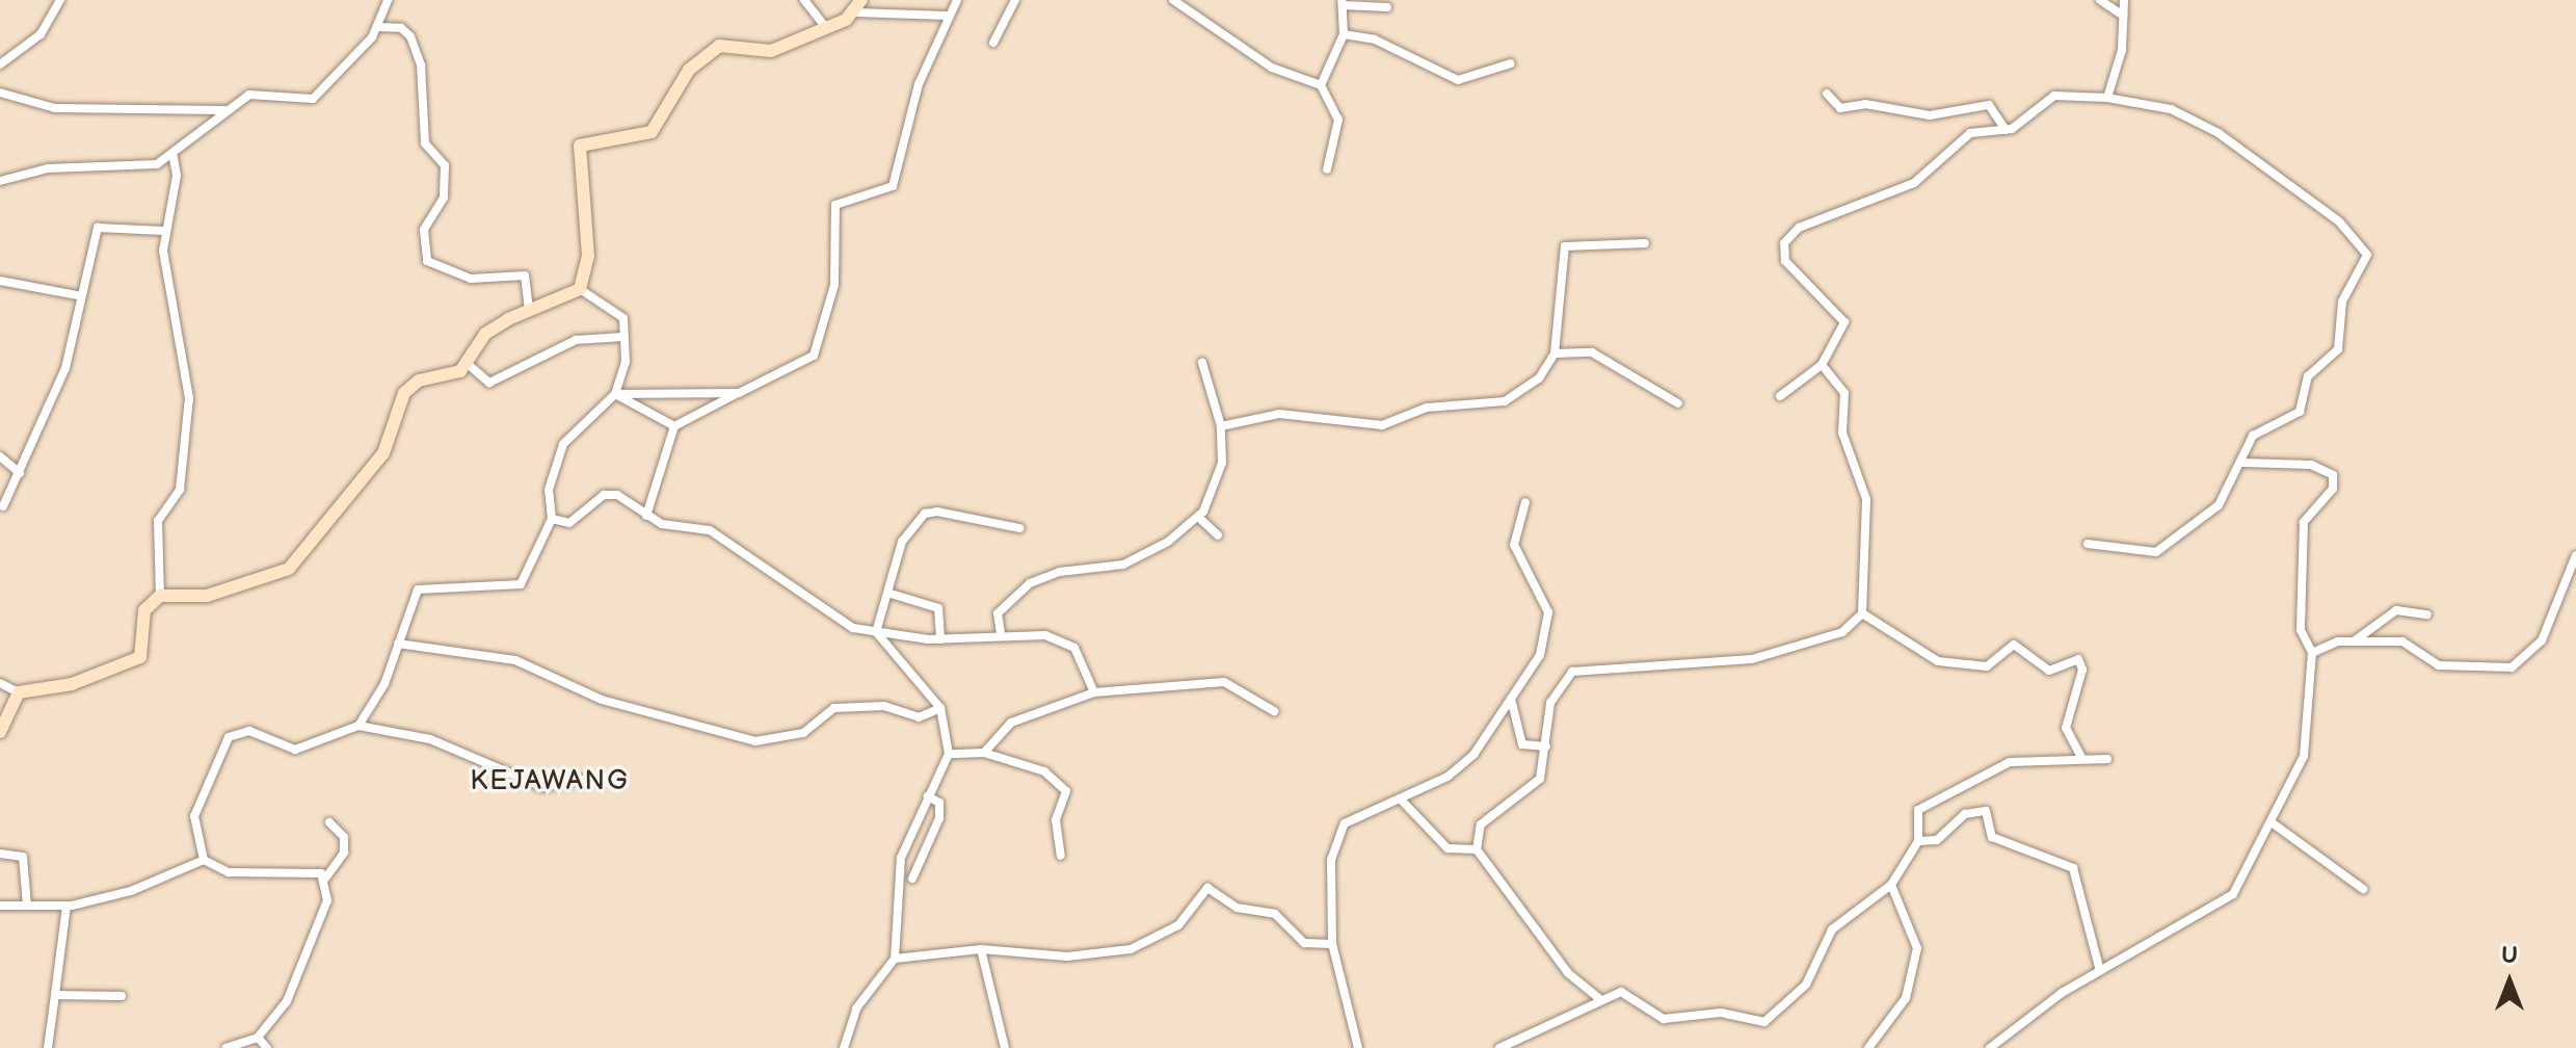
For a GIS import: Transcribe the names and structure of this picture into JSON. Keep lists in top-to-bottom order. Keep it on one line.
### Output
{"districts":["KEJAWANG"],"north":"top"}
